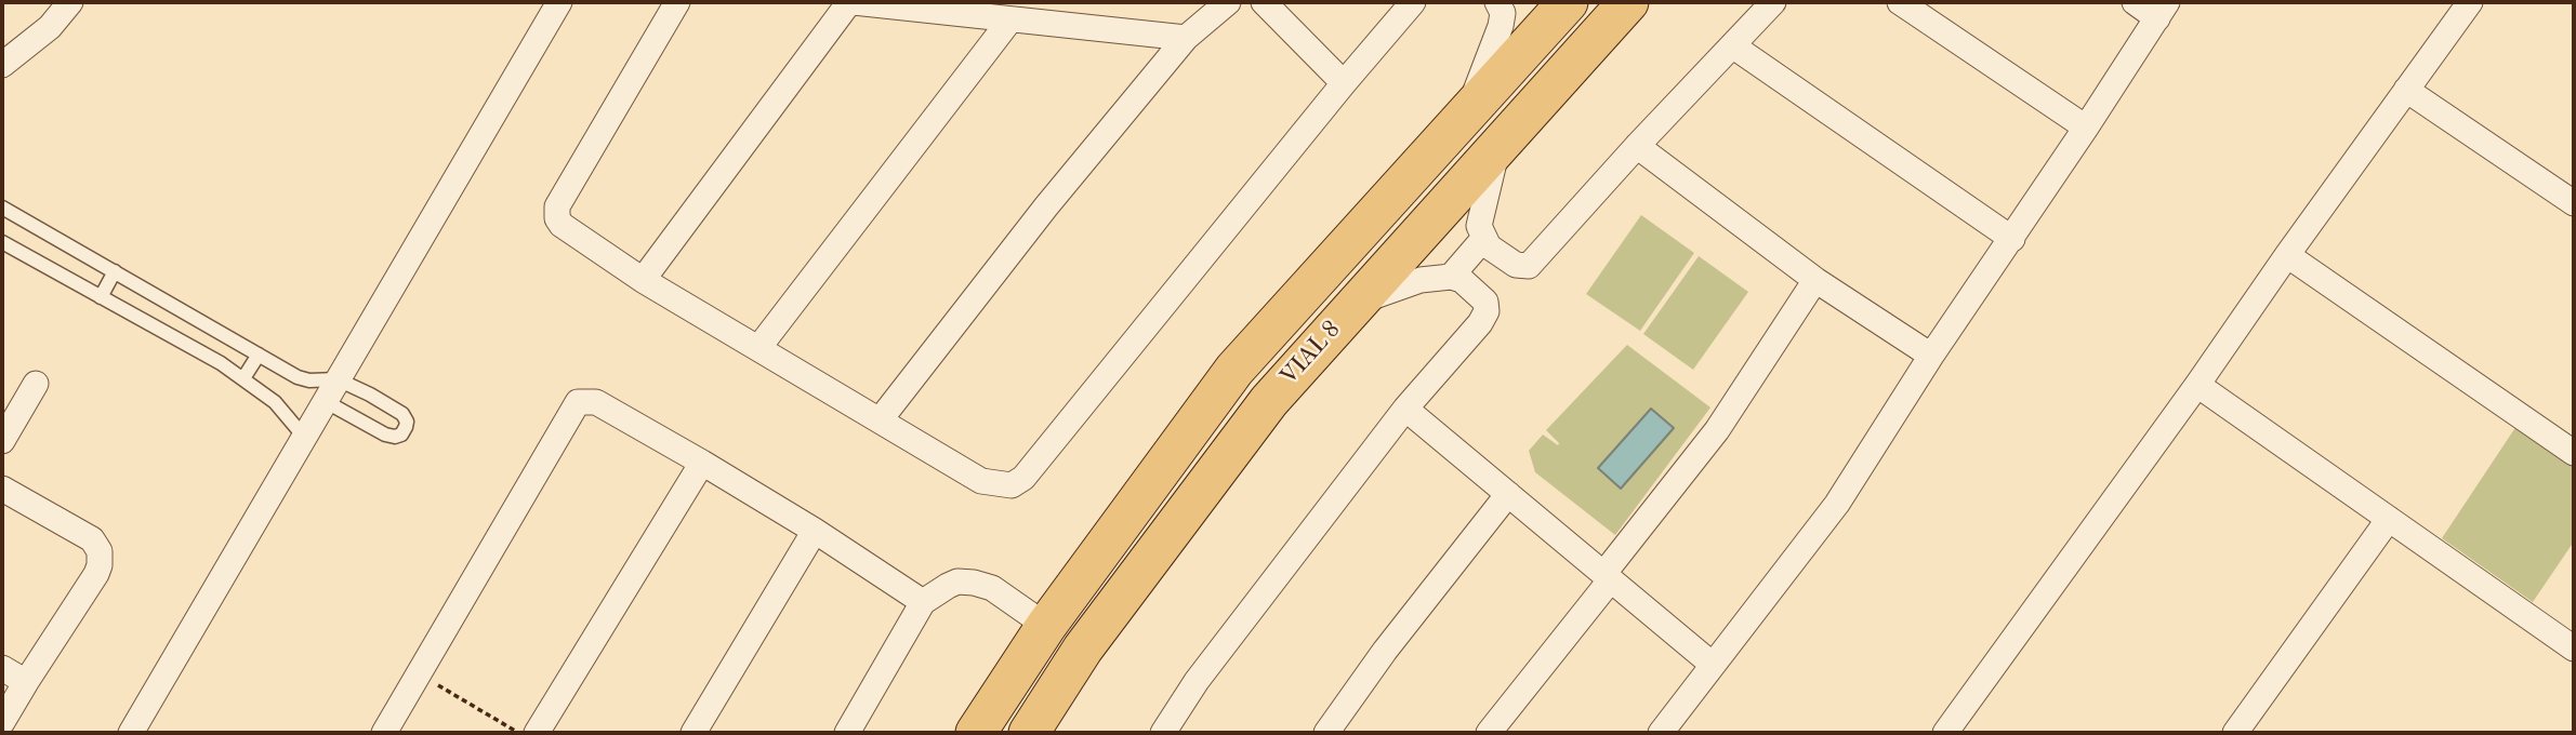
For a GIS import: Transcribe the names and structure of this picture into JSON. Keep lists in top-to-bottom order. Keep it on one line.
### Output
{"streets":{"main road":["VIAL 8"]}}
